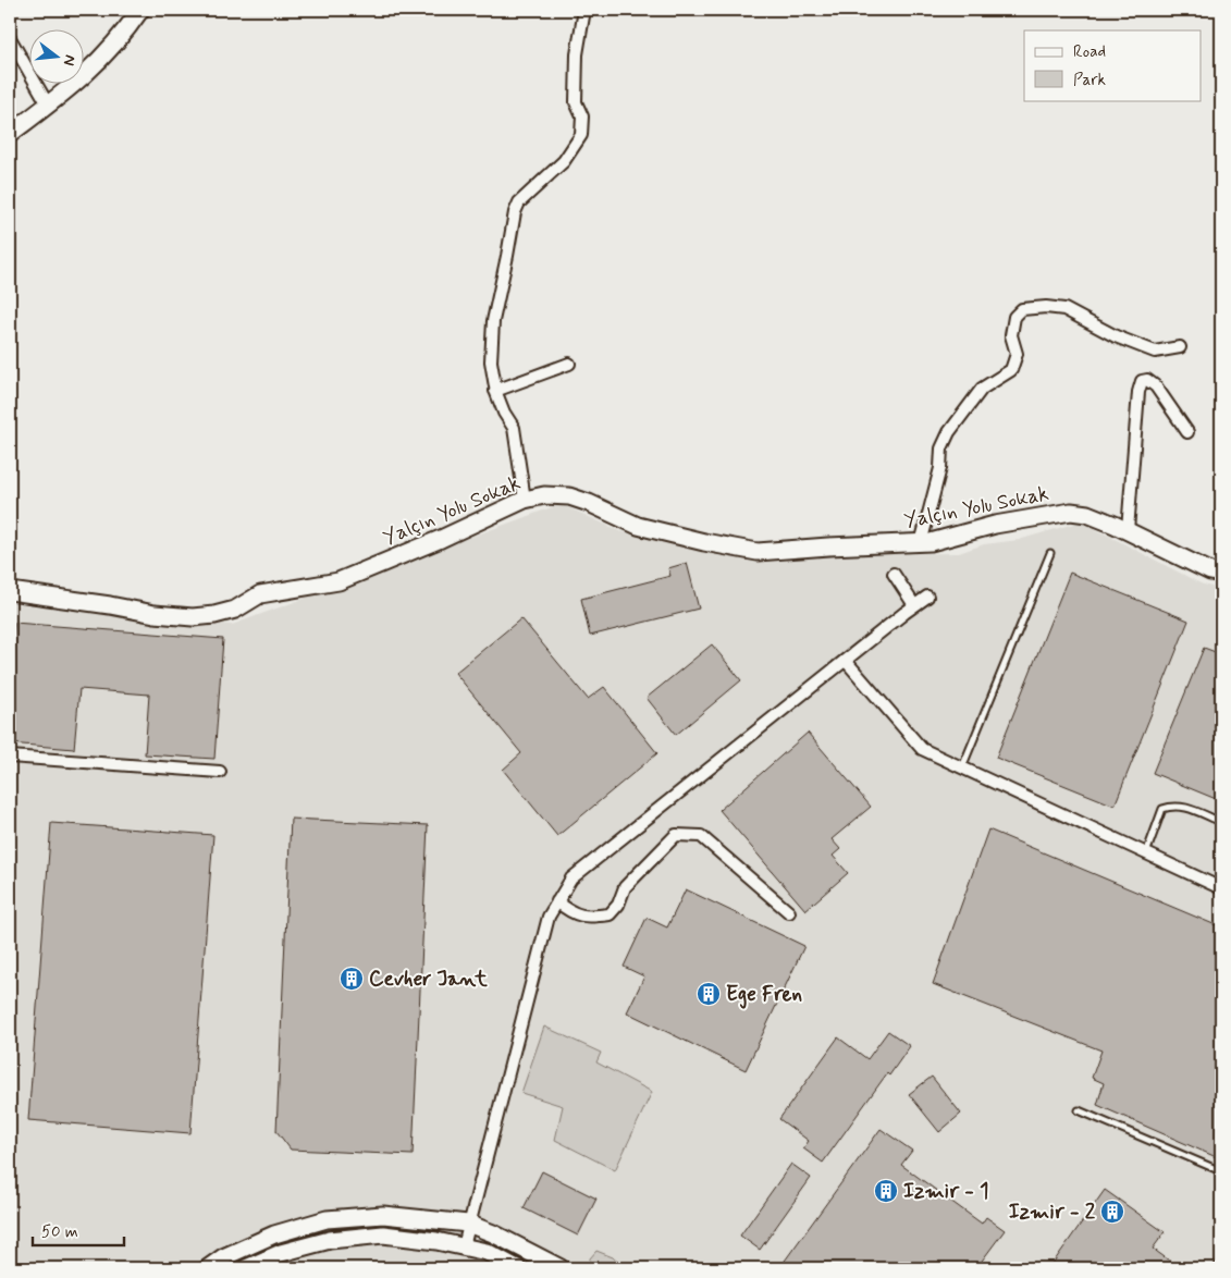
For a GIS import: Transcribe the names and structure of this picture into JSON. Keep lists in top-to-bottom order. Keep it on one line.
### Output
{"streets":{"street":["Yalçın Yolu Sokak"]},"places":{"building":["Cevher Jant","Ege Fren","Izmir - 1","Izmir - 2"]},"legend":["Road","Park"],"scale_bar":"50 m","north":"right"}
